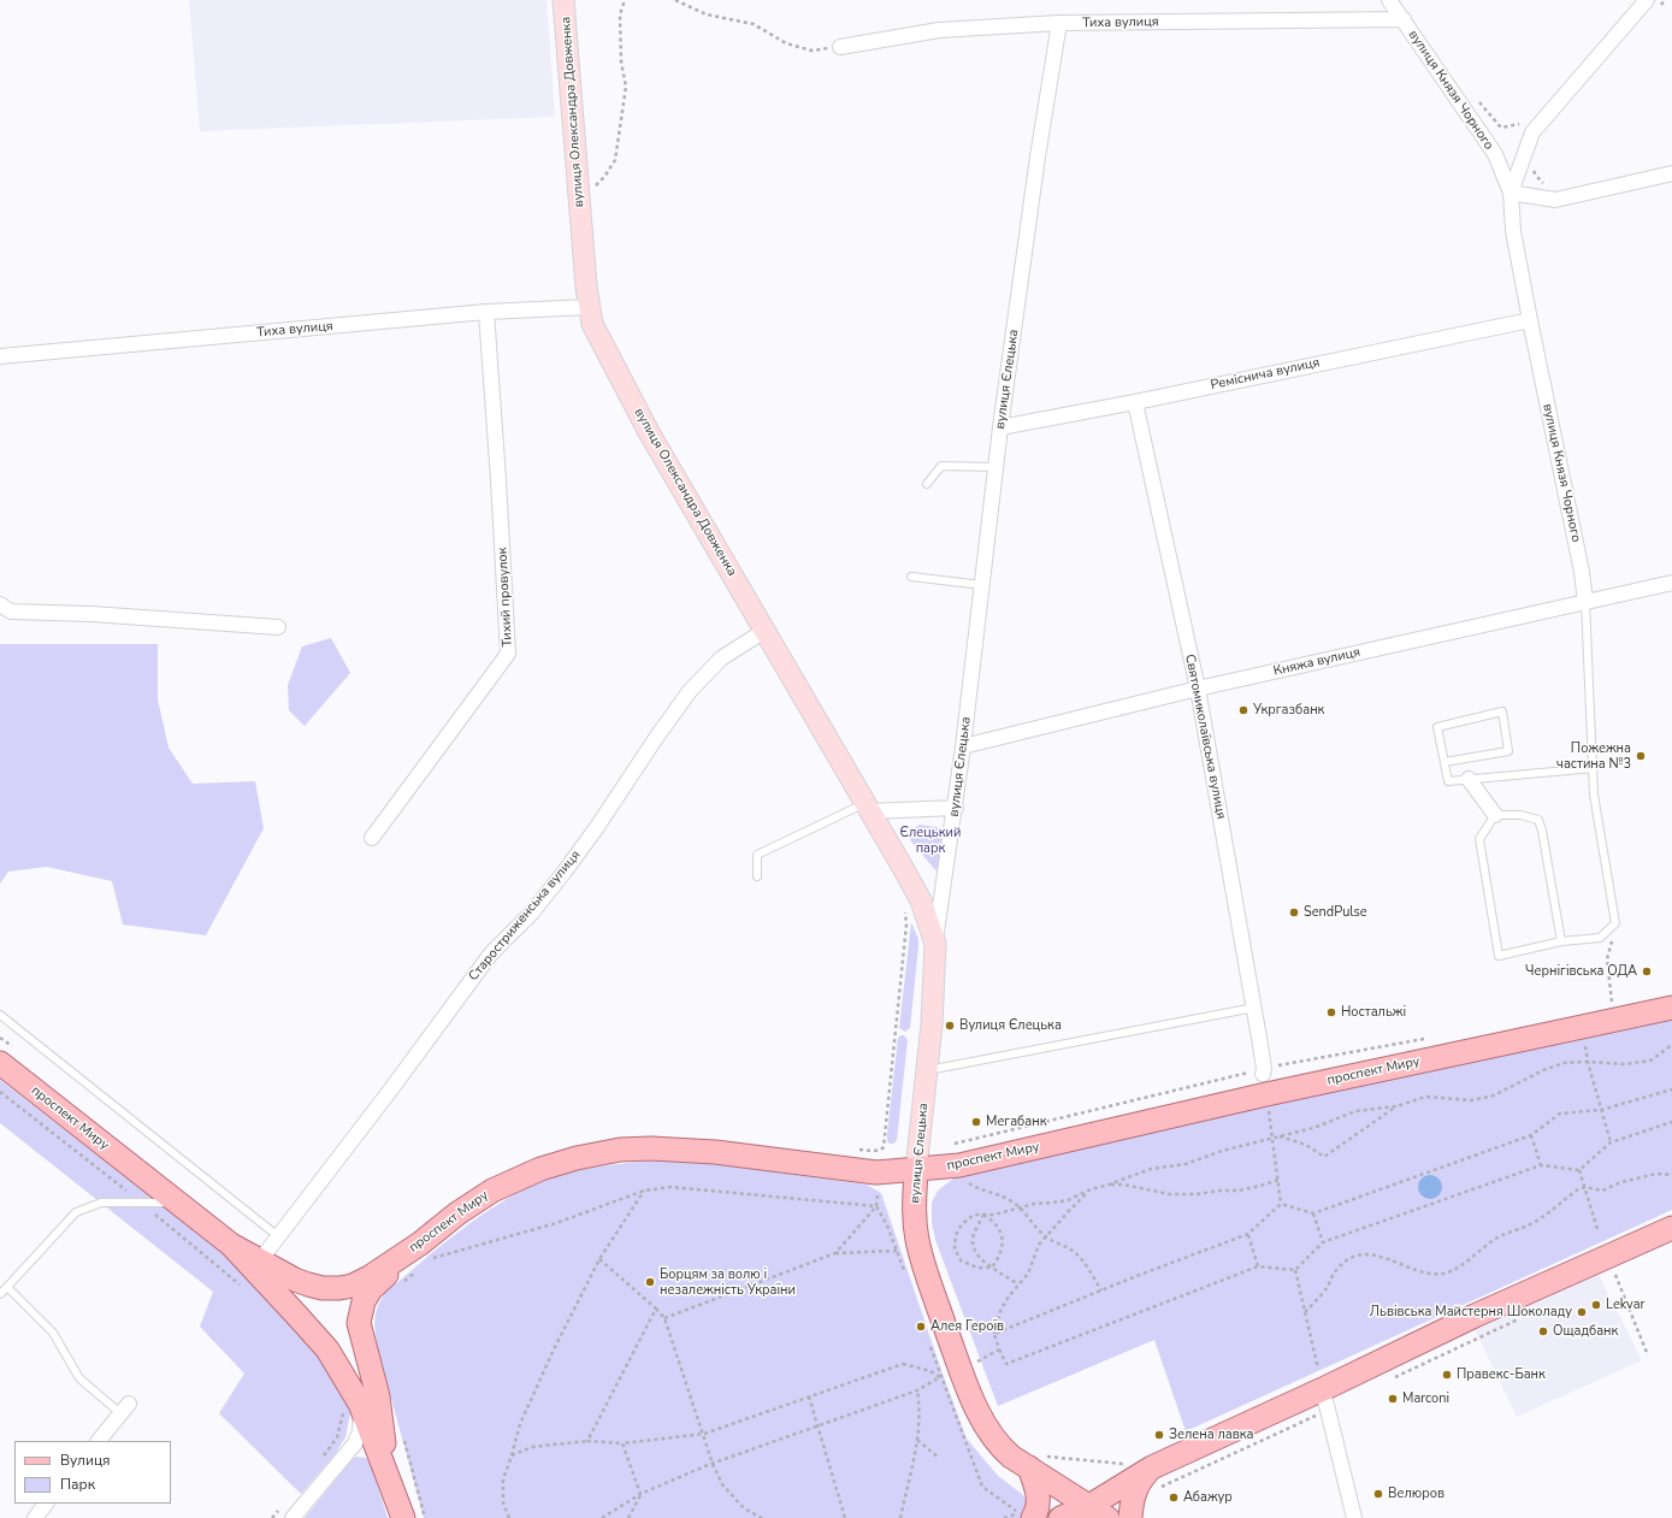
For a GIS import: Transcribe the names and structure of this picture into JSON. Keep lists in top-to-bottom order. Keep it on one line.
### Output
{"streets":{"main road":["вулиця Олександра Довженка","вулиця Єлецька","проспект Миру"],"street":["Тиха вулиця","вулиця Князя Чорного","Реміснича вулиця","Тихий провулок","Княжа вулиця","Святомиколаївська вулиця","Старостриженська вулиця"]},"crossings":[["Тиха вулиця","вулиця Князя Чорного"],["Тиха вулиця","вулиця Олександра Довженка"],["Тиха вулиця","вулиця Єлецька"],["Тиха вулиця","Тихий провулок"],["вулиця Князя Чорного","Реміснича вулиця"],["вулиця Князя Чорного","Княжа вулиця"],["вулиця Олександра Довженка","вулиця Єлецька"],["вулиця Олександра Довженка","Старостриженська вулиця"],["Реміснича вулиця","вулиця Єлецька"],["Реміснича вулиця","Святомиколаївська вулиця"],["вулиця Єлецька","Княжа вулиця"],["вулиця Єлецька","проспект Миру"],["Княжа вулиця","Святомиколаївська вулиця"],["Старостриженська вулиця","проспект Миру"]],"parks":["Єлецький парк"],"places":["Укргазбанк","Пожежна частина №3","SendPulse","Чернігівська ОДА","Ностальжі","Вулиця Єлецька","Мегабанк","Борцям за волю і незалежність України","Lekvar","Львівська Майстерня Шоколаду","Алея Героїв","Ощадбанк","Правекс-Банк","Marconi","Зелена лавка","Велюров","Абажур"],"legend":["Вулиця","Парк"]}
